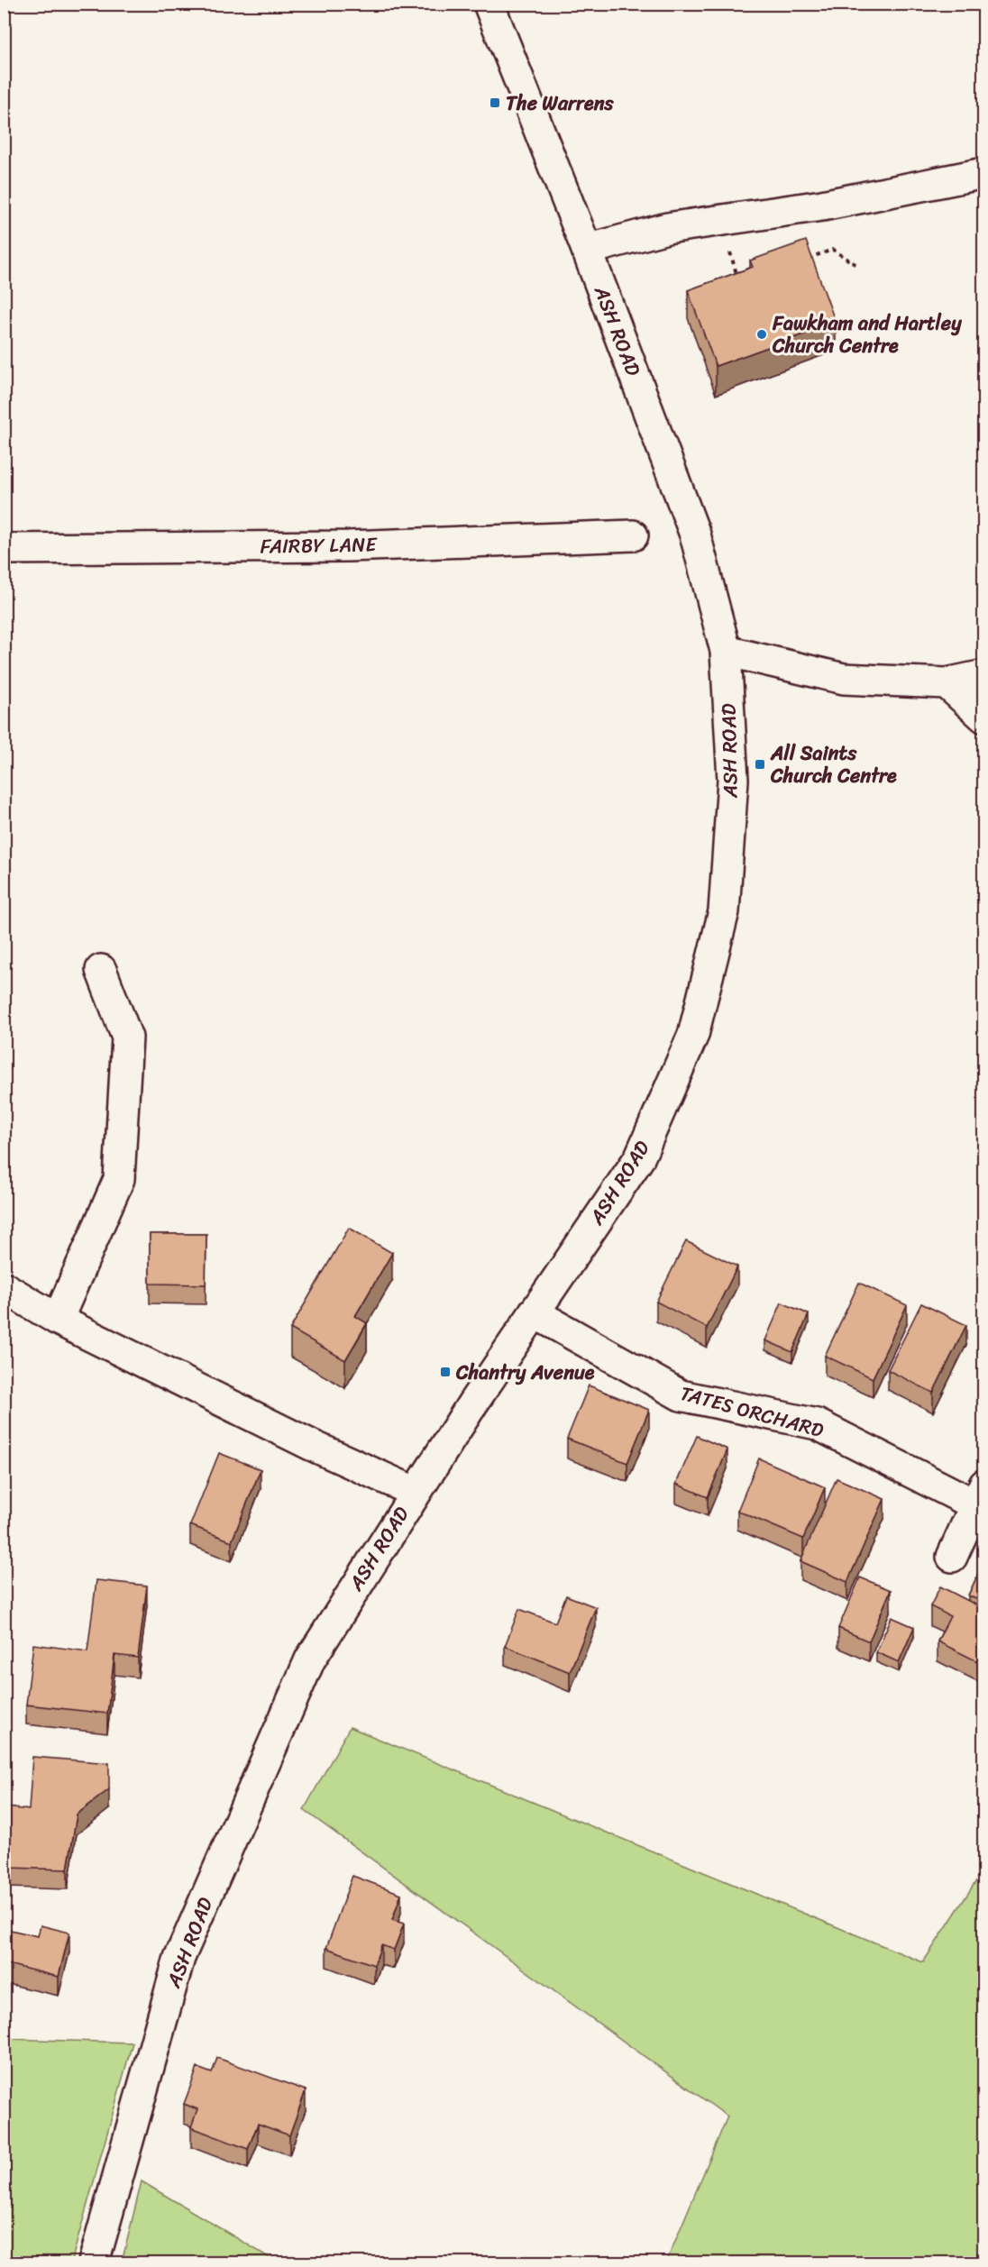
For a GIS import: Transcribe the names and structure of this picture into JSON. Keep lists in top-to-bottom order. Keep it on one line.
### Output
{"streets":{"street":["ASH ROAD","FAIRBY LANE","TATES ORCHARD"]},"crossings":[["ASH ROAD","TATES ORCHARD"]],"places":{"transit":["The Warrens","All Saints Church Centre","Chantry Avenue"],"other":["Fawkham and Hartley Church Centre"]}}
